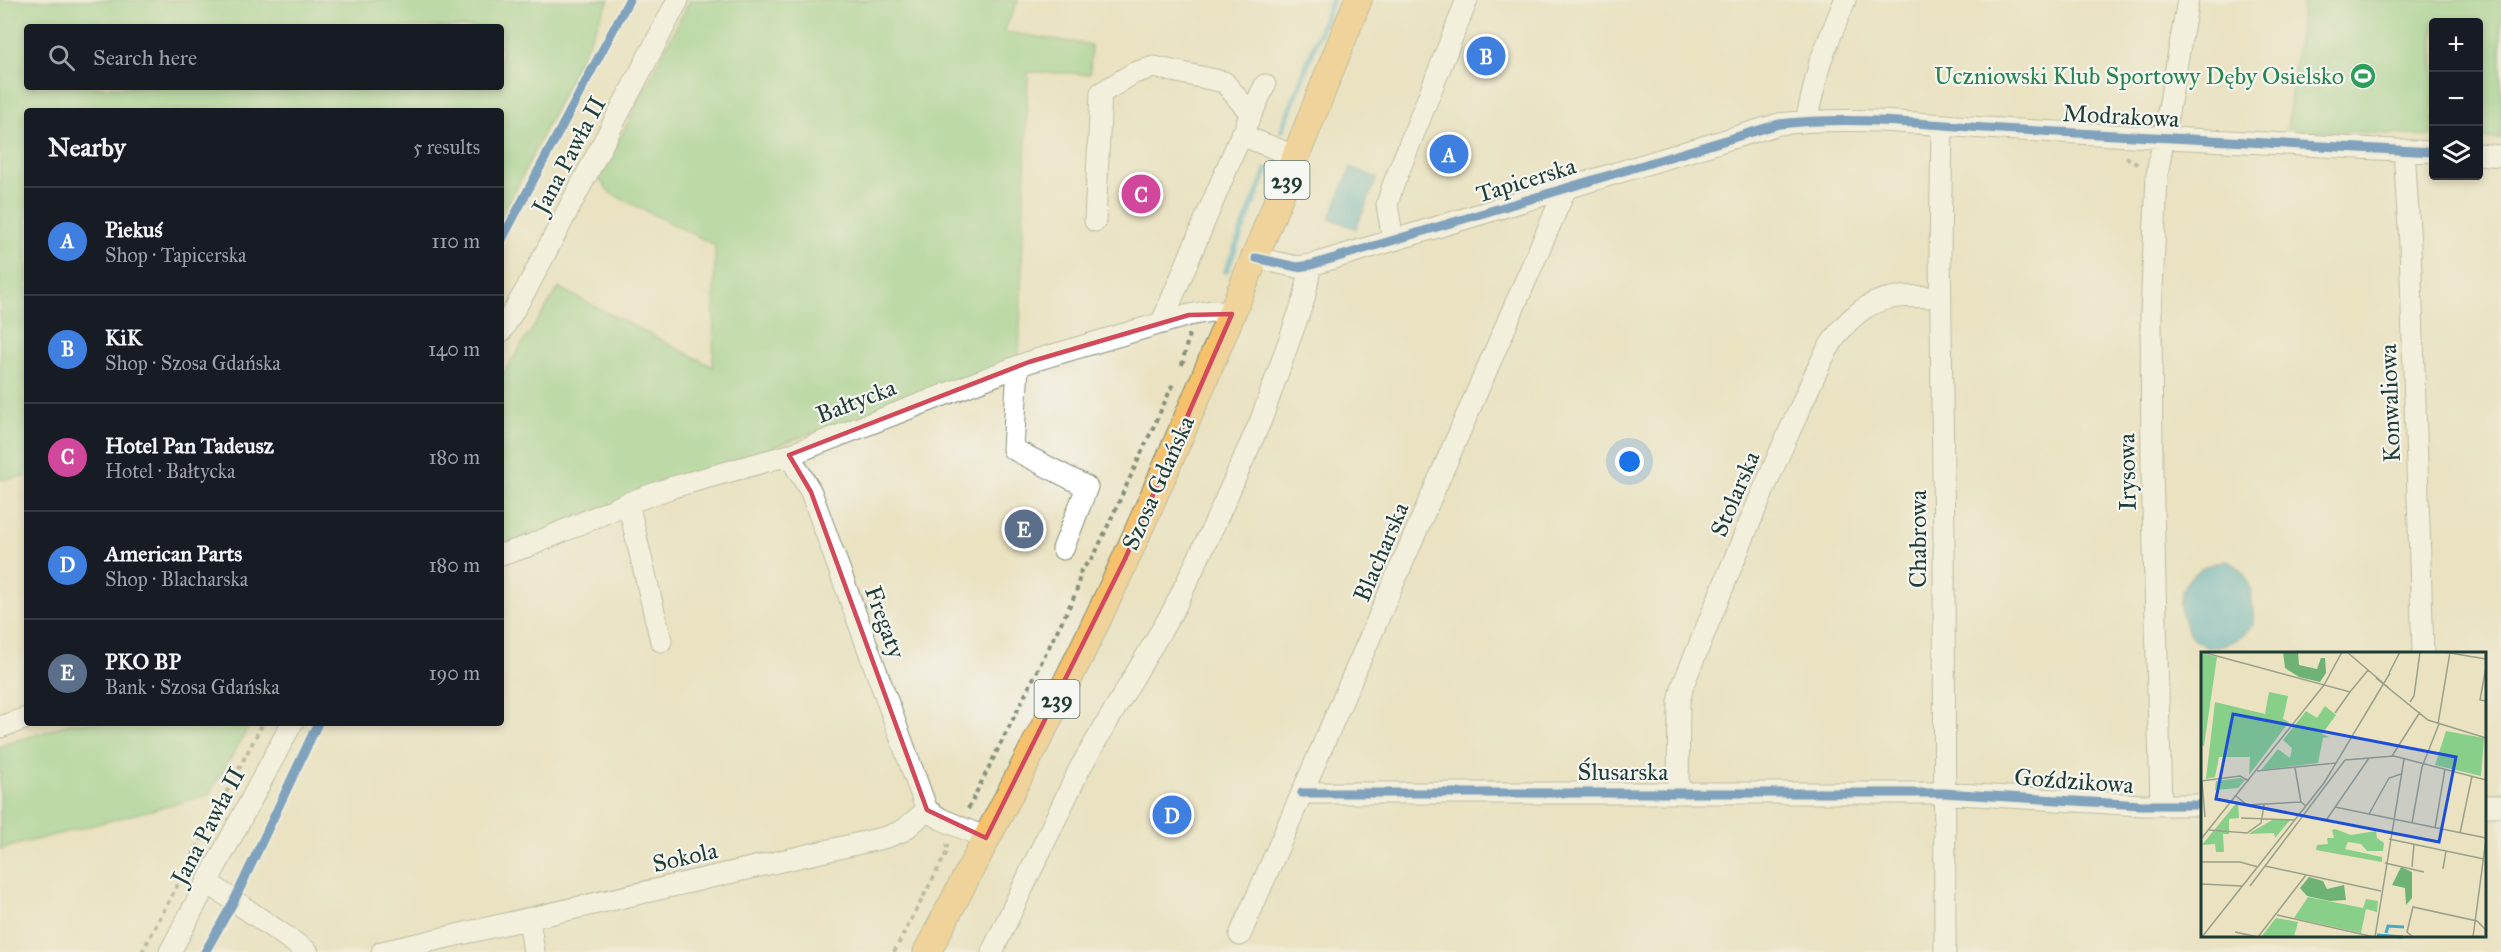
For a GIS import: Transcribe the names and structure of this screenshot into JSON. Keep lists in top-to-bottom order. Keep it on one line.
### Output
{"streets":{"main road":["239","Szosa Gdańska"],"street":["Modrakowa","Jana Pawła II","Tapicerska","Bałtycka","Konwaliowa","Irysowa","Stolarska","Chabrowa","Blacharska","Fregaty","Ślusarska","Goździkowa","Sokola"]},"crossings":[["Modrakowa","Tapicerska"],["Modrakowa","Konwaliowa"],["Modrakowa","Irysowa"],["Modrakowa","Chabrowa"],["Tapicerska","Szosa Gdańska"],["Tapicerska","Blacharska"],["Bałtycka","Szosa Gdańska"],["Bałtycka","Fregaty"],["Irysowa","Goździkowa"],["Stolarska","Chabrowa"],["Stolarska","Ślusarska"],["Chabrowa","Ślusarska"],["Chabrowa","Goździkowa"],["Blacharska","Ślusarska"],["Fregaty","Sokola"],["Ślusarska","Goździkowa"]],"places":{"sports":["Uczniowski Klub Sportowy Dęby Osielsko"]},"page":{"map_buttons":["+","−"],"search":"Search here","pins":["B","A","C","E","D"],"heading":["Nearby","5 results"],"list":[{"mark":"A","name":"Piekuś","note":"Shop · Tapicerska","value":"110 m"},{"mark":"B","name":"KiK","note":"Shop · Szosa Gdańska","value":"140 m"},{"mark":"C","name":"Hotel Pan Tadeusz","note":"Hotel · Bałtycka","value":"180 m"},{"mark":"D","name":"American Parts","note":"Shop · Blacharska","value":"180 m"},{"mark":"E","name":"PKO BP","note":"Bank · Szosa Gdańska","value":"190 m"}]}}
